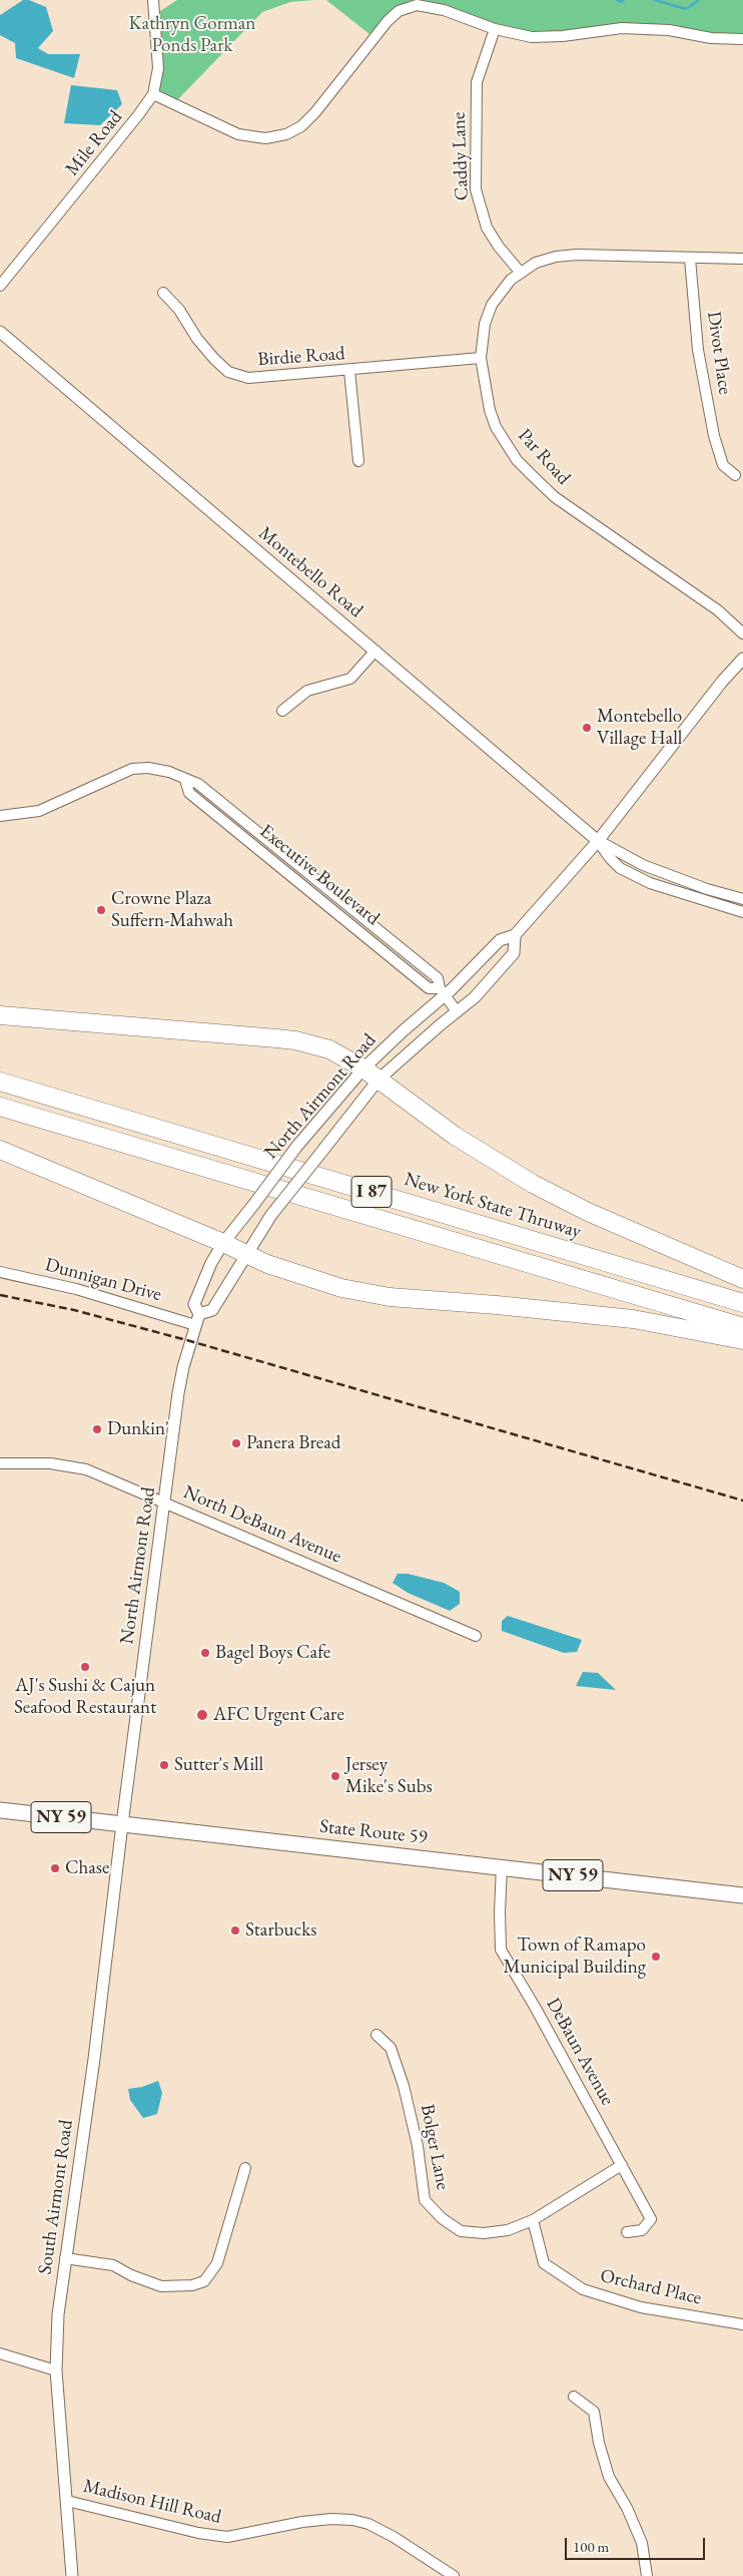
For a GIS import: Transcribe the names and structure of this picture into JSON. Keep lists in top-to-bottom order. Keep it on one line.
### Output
{"streets":{"highway":["I 87","New York State Thruway"],"main road":["NY 59","State Route 59"],"street":["Mile Road","Caddy Lane","Divot Place","Birdie Road","Par Road","Montebello Road","Executive Boulevard","North Airmont Road","Dunnigan Drive","North DeBaun Avenue","DeBaun Avenue","Bolger Lane","South Airmont Road","Orchard Place","Madison Hill Road"]},"crossings":[["Caddy Lane","Par Road"],["Divot Place","Par Road"],["Birdie Road","Par Road"],["Montebello Road","North Airmont Road"],["Executive Boulevard","North Airmont Road"],["North Airmont Road","Dunnigan Drive"],["North Airmont Road","North DeBaun Avenue"],["North Airmont Road","State Route 59"],["North Airmont Road","South Airmont Road"],["State Route 59","DeBaun Avenue"],["State Route 59","South Airmont Road"],["DeBaun Avenue","Bolger Lane"],["Bolger Lane","Orchard Place"],["South Airmont Road","Madison Hill Road"]],"parks":["Kathryn Gorman Ponds Park"],"places":["Montebello Village Hall","Crowne Plaza Suffern-Mahwah","Dunkin'","Panera Bread","Bagel Boys Cafe","AJ's Sushi & Cajun Seafood Restaurant","AFC Urgent Care","Sutter's Mill","Jersey Mike's Subs","Chase","Starbucks","Town of Ramapo Municipal Building"],"scale_bar":"100 m"}
